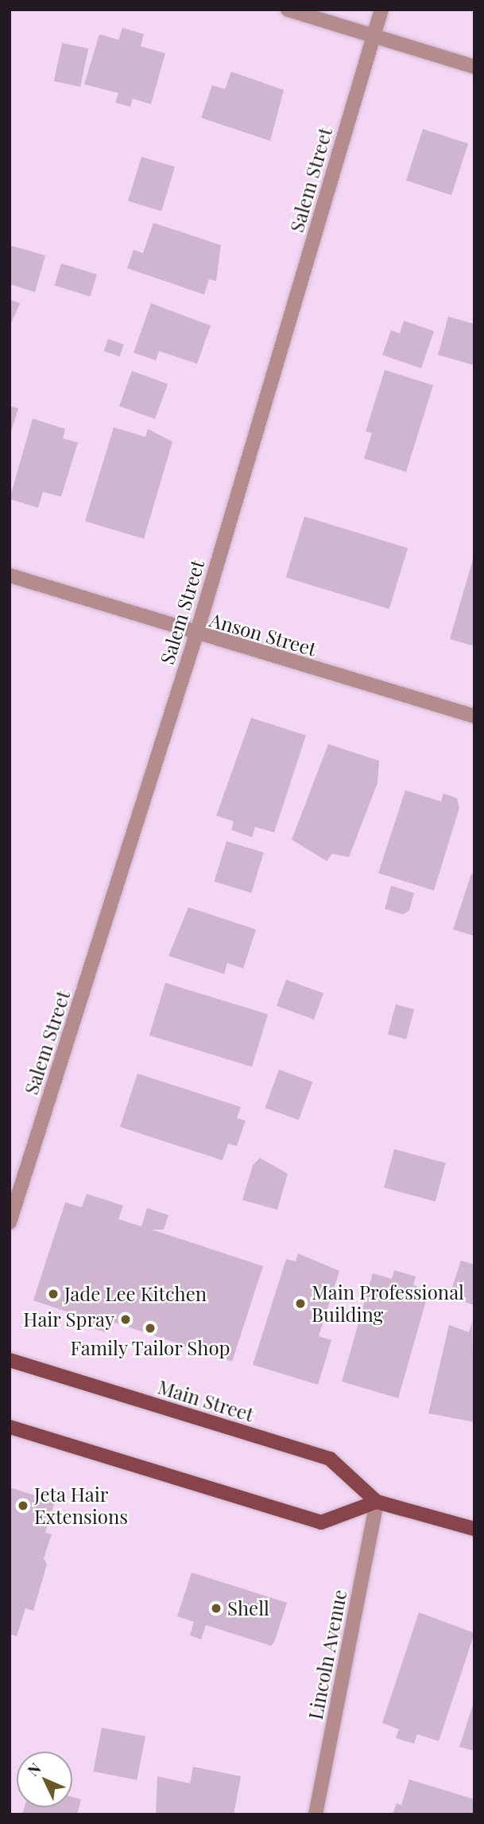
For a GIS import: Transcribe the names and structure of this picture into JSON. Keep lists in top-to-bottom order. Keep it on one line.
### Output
{"streets":{"main road":["Main Street"],"street":["Salem Street","Anson Street","Lincoln Avenue"]},"crossings":[["Salem Street","Anson Street"],["Main Street","Lincoln Avenue"]],"places":["Jade Lee Kitchen","Main Professional Building","Hair Spray","Family Tailor Shop","Jeta Hair Extensions","Shell"],"north":"top left"}
